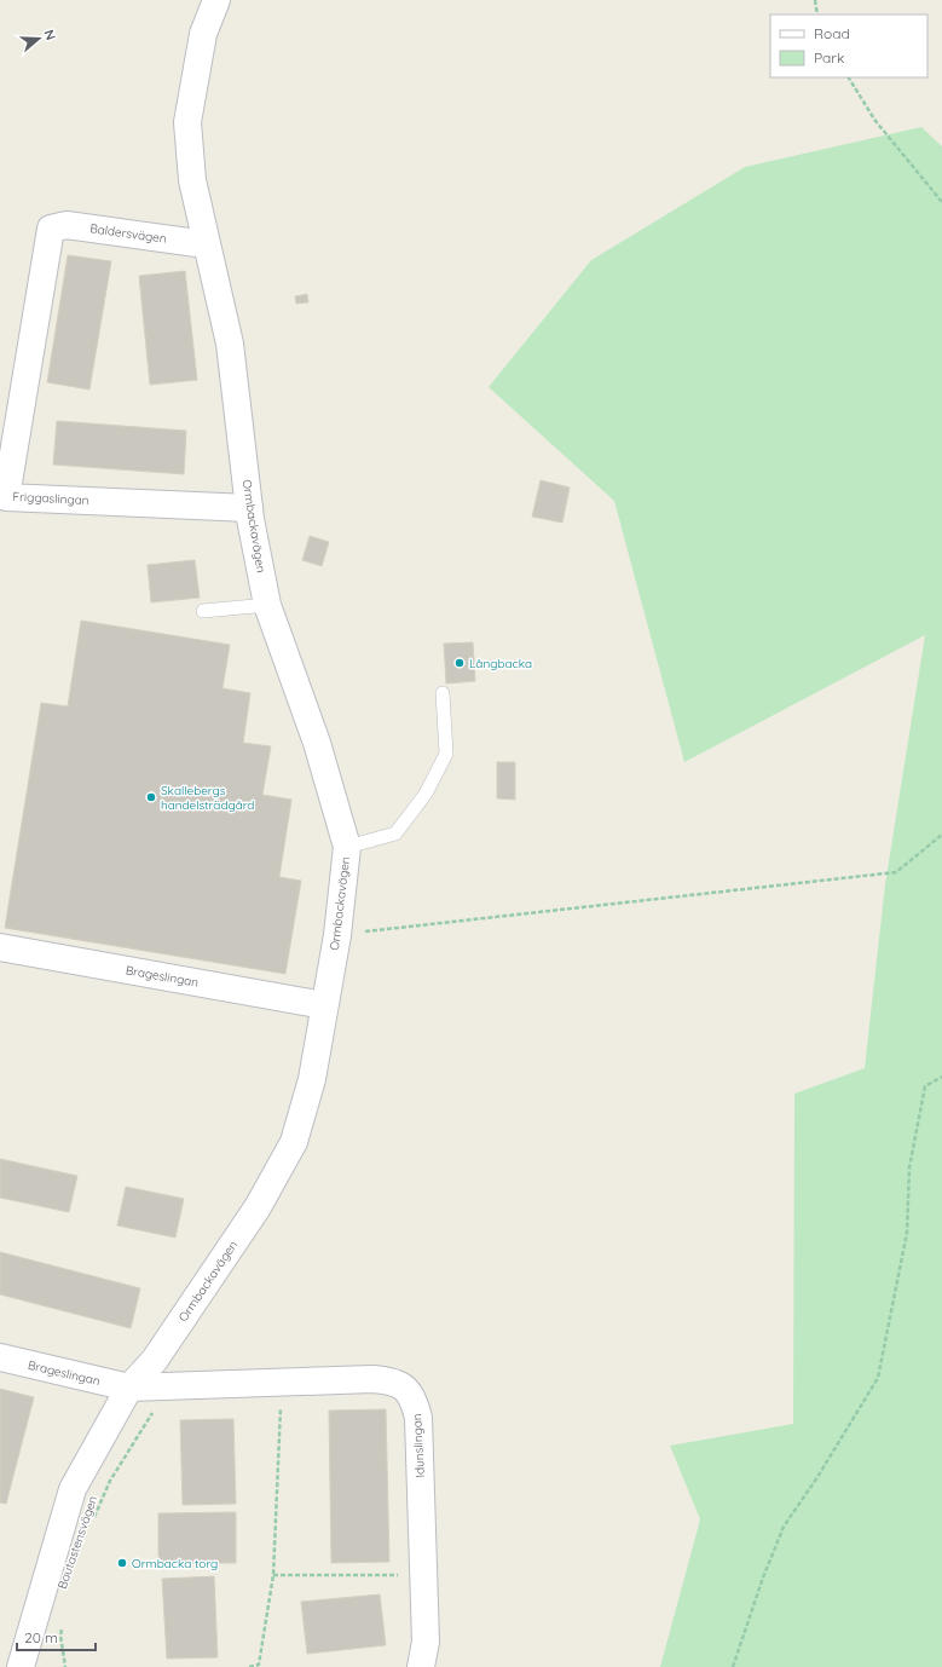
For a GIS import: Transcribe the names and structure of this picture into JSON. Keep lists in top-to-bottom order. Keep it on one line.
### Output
{"streets":{"street":["Baldersvägen","Friggaslingan","Ormbackavägen","Brageslingan","Idunslingan"],"path":["Bautastensvägen"]},"crossings":[["Baldersvägen","Friggaslingan"],["Baldersvägen","Ormbackavägen"],["Friggaslingan","Ormbackavägen"],["Ormbackavägen","Brageslingan"],["Ormbackavägen","Idunslingan"],["Brageslingan","Idunslingan"],["Idunslingan","Bautastensvägen"]],"places":["Långbacka","Skallebergs handelsträdgård","Ormbacka torg"],"legend":["Road","Park"],"scale_bar":"20 m","north":"right"}
